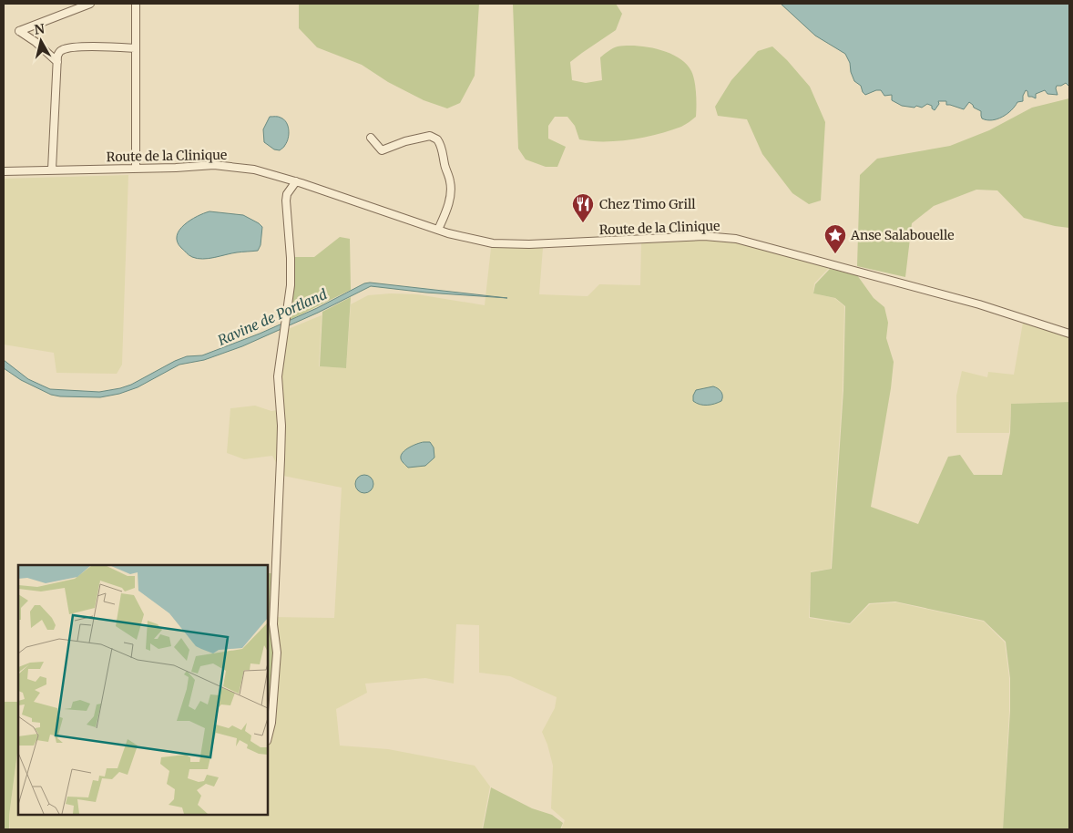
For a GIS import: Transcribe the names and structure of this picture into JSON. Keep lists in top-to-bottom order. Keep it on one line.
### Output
{"streets":{"street":["Route de la Clinique"]},"water":["Ravine de Portland"],"places":{"restaurant":["Chez Timo Grill"],"place":["Anse Salabouelle"]},"north":"top"}
